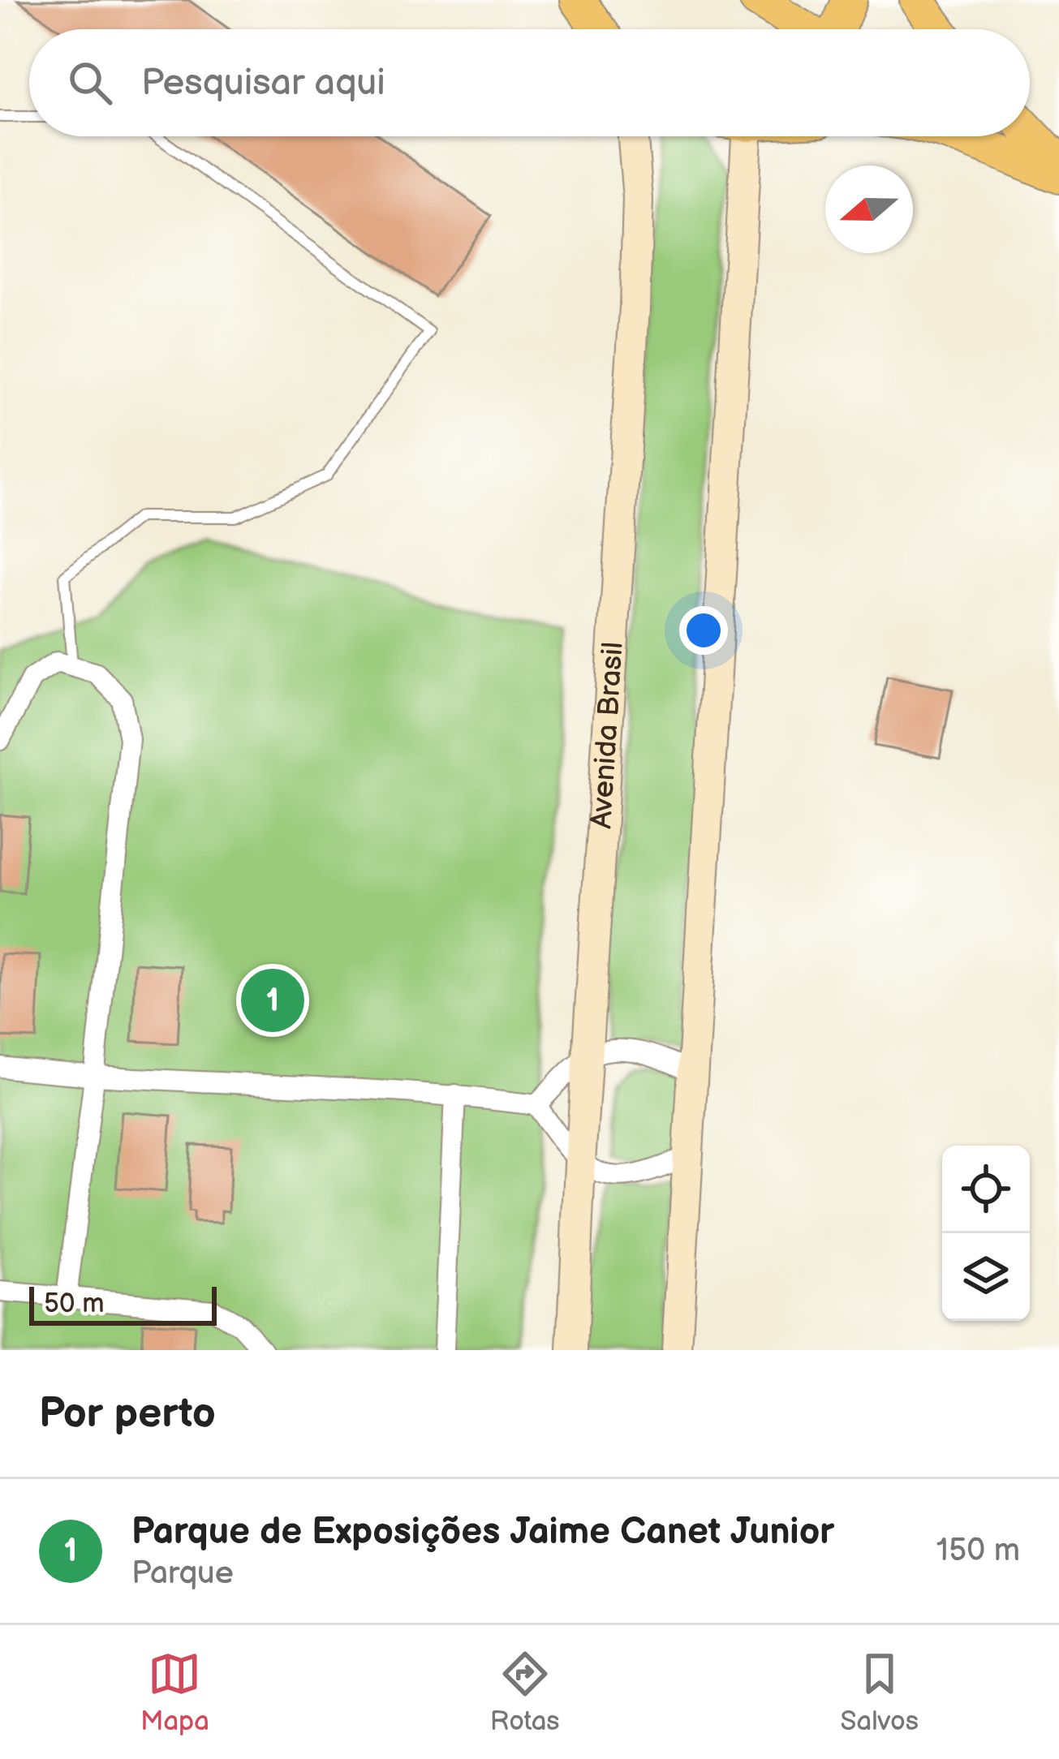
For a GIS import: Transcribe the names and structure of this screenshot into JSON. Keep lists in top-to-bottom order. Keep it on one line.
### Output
{"streets":{"main road":["Avenida Brasil"]},"scale_bar":"50 m","north":"left","page":{"search":"Pesquisar aqui","pins":"1","scale":"50 m","heading":"Por perto","list":[{"mark":"1","name":"Parque de Exposições Jaime Canet Junior","note":"Parque","value":"150 m"}],"nav":["Mapa","Rotas","Salvos"]}}
